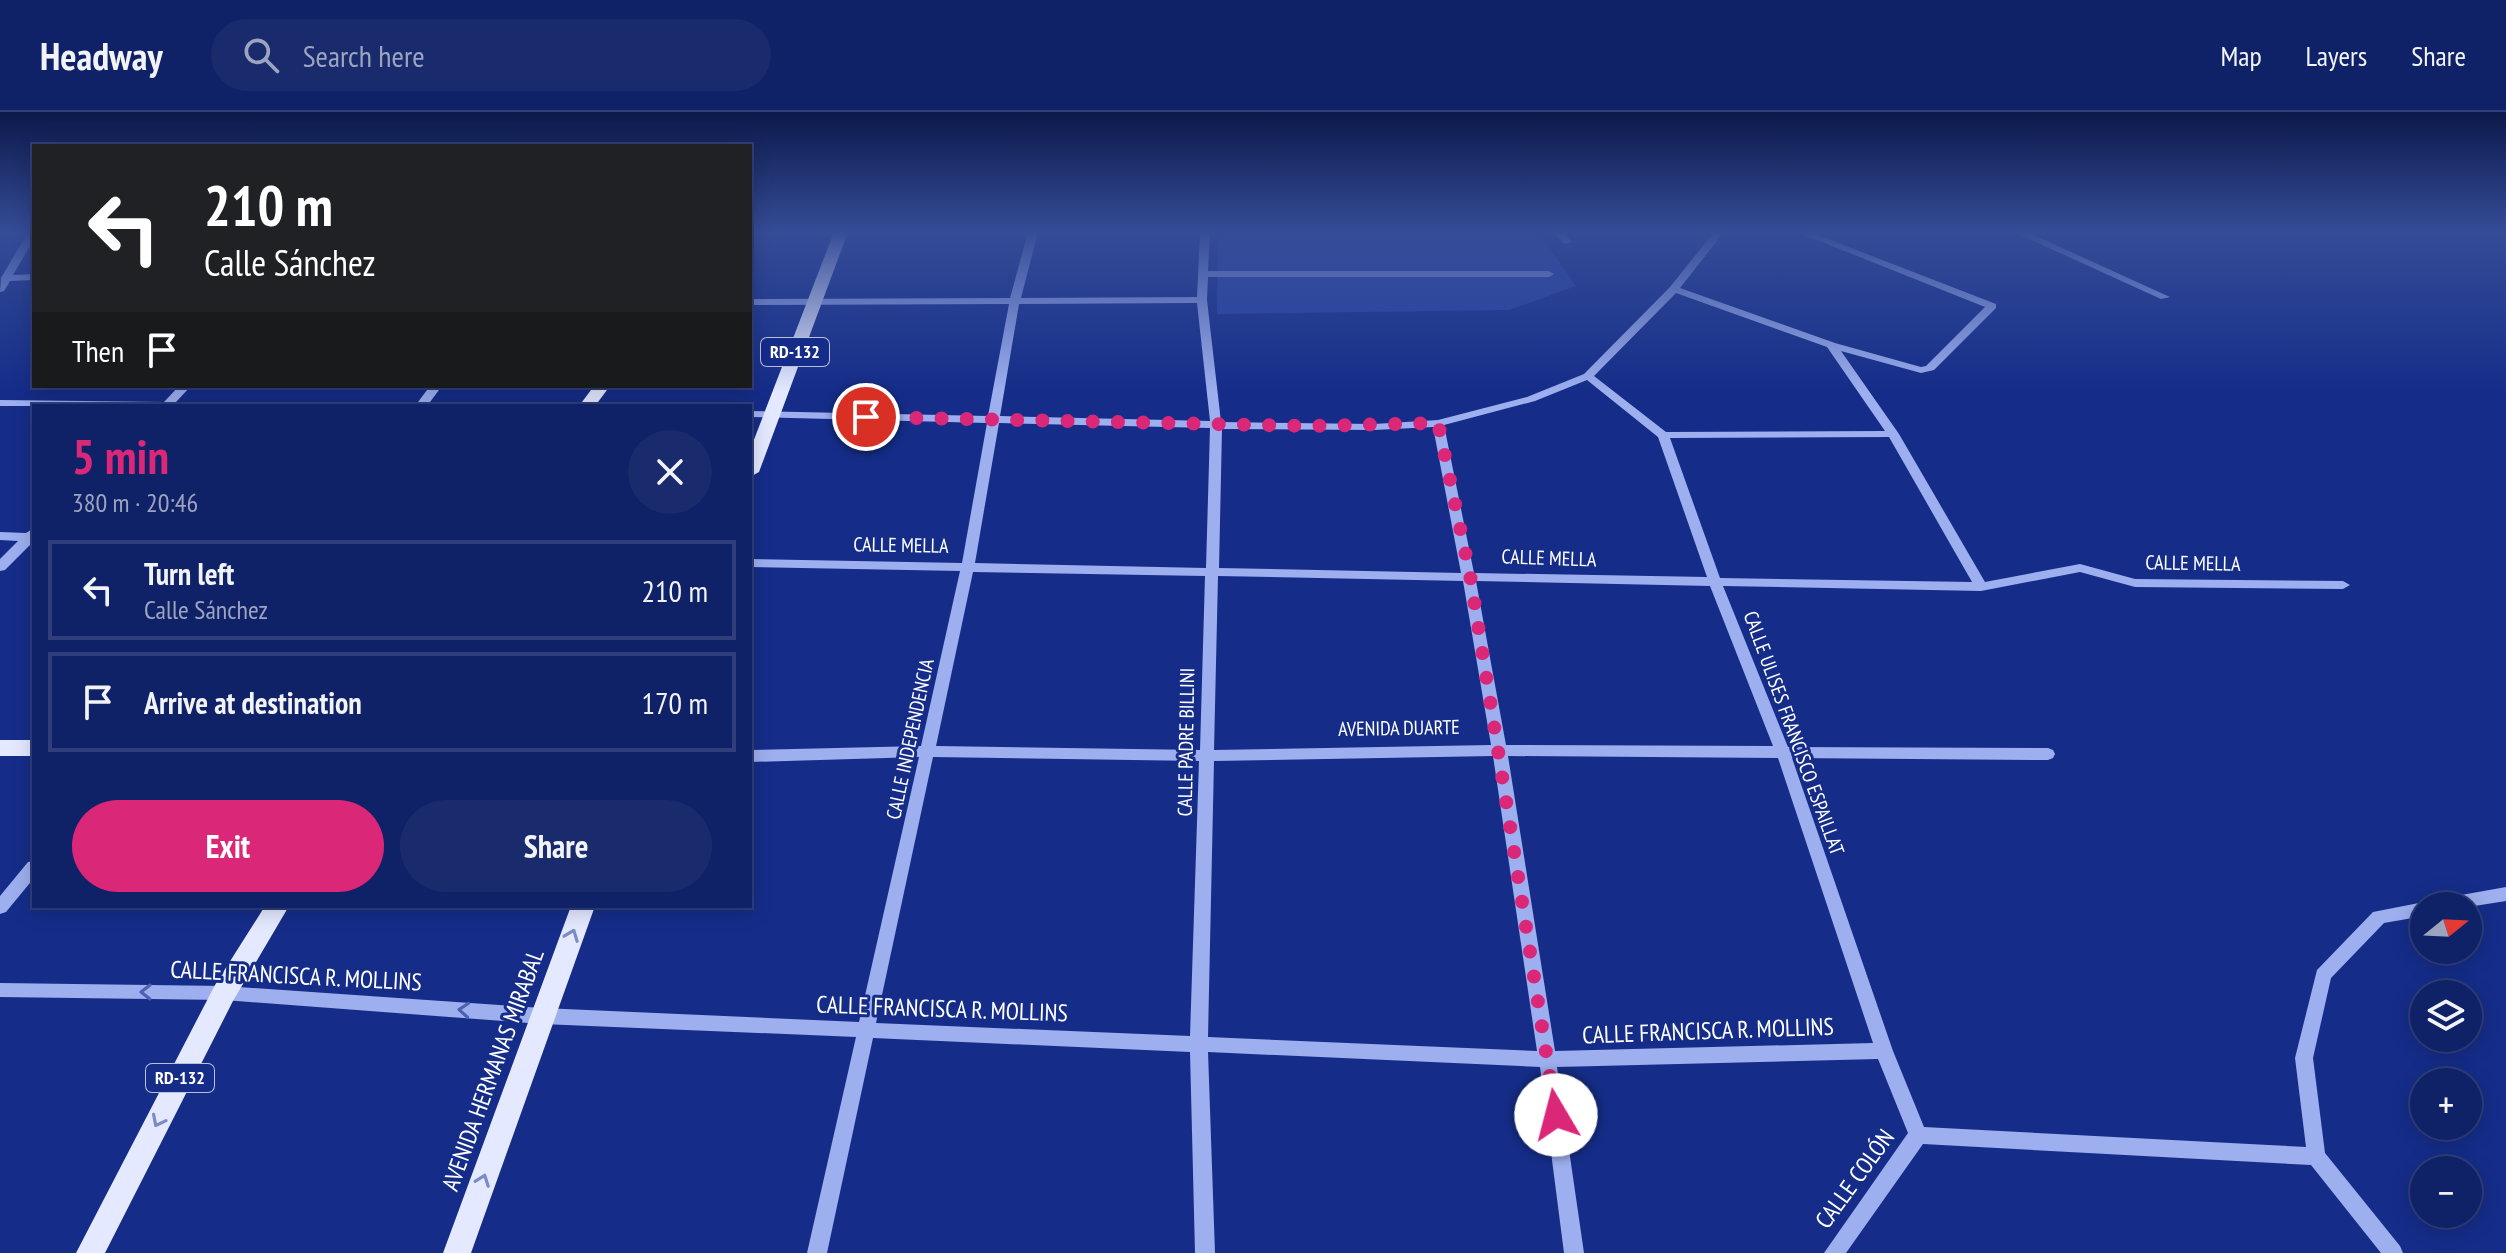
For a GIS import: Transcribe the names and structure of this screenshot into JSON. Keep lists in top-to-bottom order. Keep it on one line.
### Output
{"streets":{"main road":["RD-132","AVENIDA HERMANAS MIRABAL"],"street":["CALLE MELLA","AVENIDA DUARTE","CALLE ULISES FRANCISCO ESPAILLAT","CALLE INDEPENDENCIA","CALLE PADRE BILLINI","CALLE FRANCISCA R. MOLLINS","CALLE COLÓN"]},"crossings":[["RD-132","CALLE FRANCISCA R. MOLLINS"],["CALLE MELLA","CALLE ULISES FRANCISCO ESPAILLAT"],["CALLE MELLA","CALLE INDEPENDENCIA"],["CALLE MELLA","CALLE PADRE BILLINI"],["AVENIDA DUARTE","CALLE ULISES FRANCISCO ESPAILLAT"],["AVENIDA DUARTE","CALLE INDEPENDENCIA"],["AVENIDA DUARTE","CALLE PADRE BILLINI"],["CALLE ULISES FRANCISCO ESPAILLAT","CALLE FRANCISCA R. MOLLINS"],["CALLE ULISES FRANCISCO ESPAILLAT","CALLE COLÓN"],["CALLE INDEPENDENCIA","CALLE FRANCISCA R. MOLLINS"],["CALLE PADRE BILLINI","CALLE FRANCISCA R. MOLLINS"],["CALLE FRANCISCA R. MOLLINS","AVENIDA HERMANAS MIRABAL"]],"one_way":["AVENIDA HERMANAS MIRABAL"],"north":"right","page":{"header":"Headway","search":"Search here","nav":["Map","Layers","Share"],"turn":["210 m","Calle Sánchez"],"then":"Then","heading":["5 min","380 m · 20:46"],"list":[{"name":"Turn left","note":"Calle Sánchez","value":"210 m"},{"name":"Arrive at destination","value":"170 m"}],"buttons":["Exit","Share"],"map_buttons":["+","−"]}}
